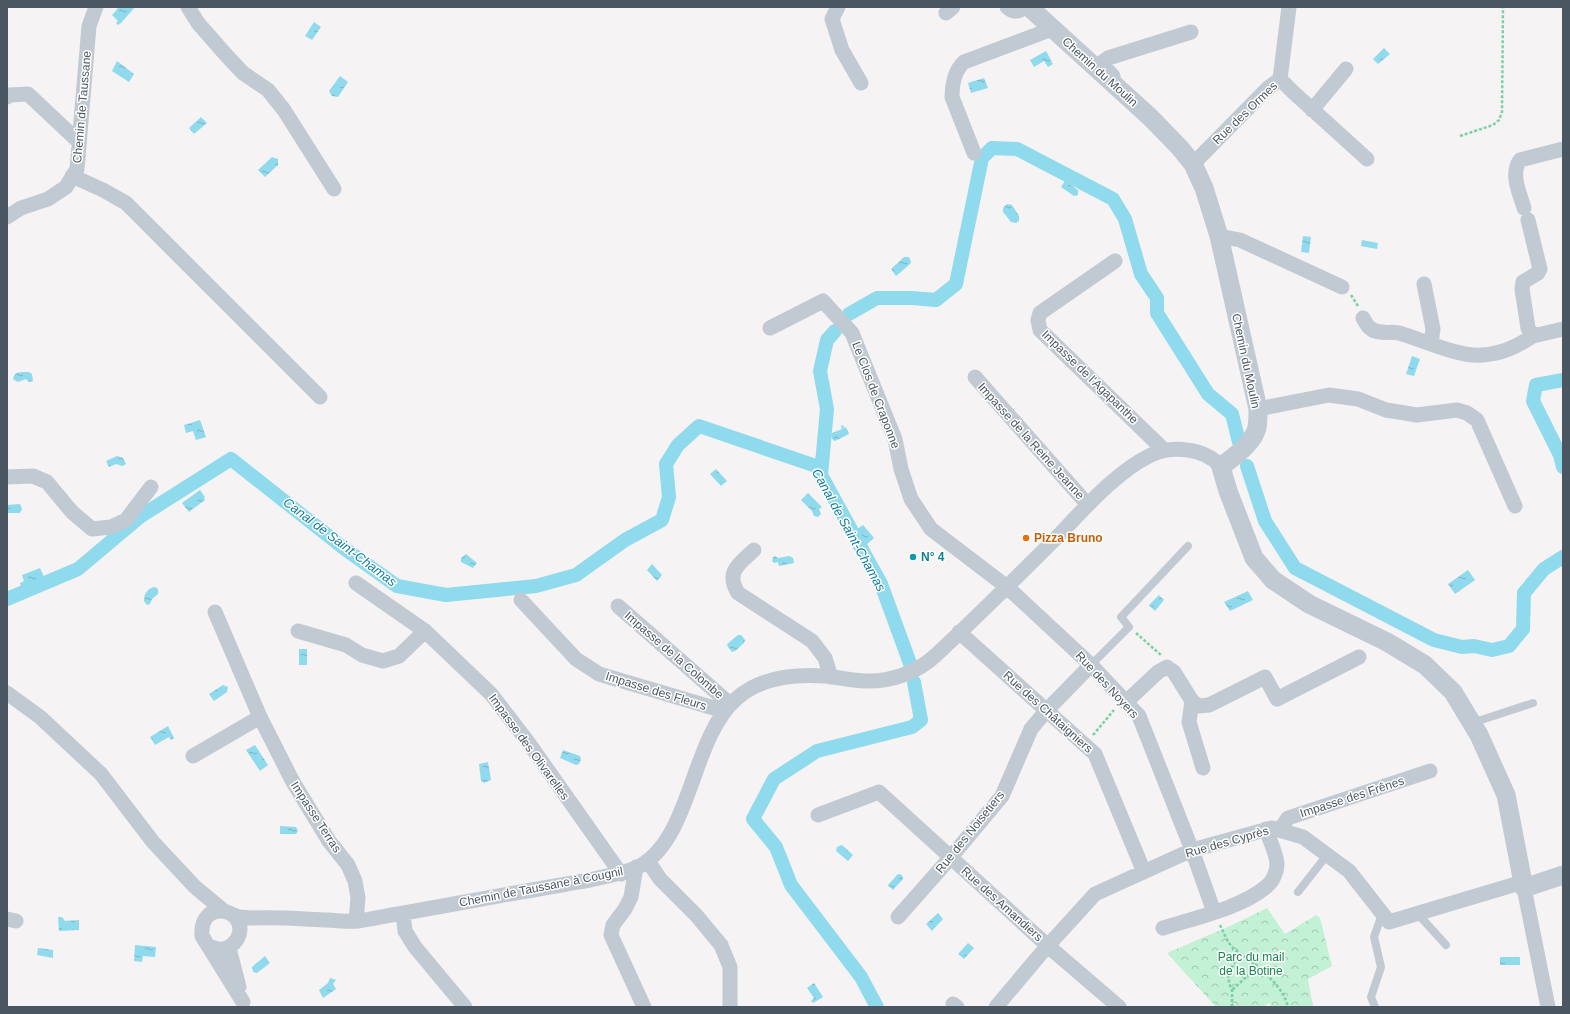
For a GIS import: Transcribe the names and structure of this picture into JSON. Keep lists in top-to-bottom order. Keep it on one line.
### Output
{"streets":{"street":["Chemin du Moulin","Chemin de Taussane","Rue des Ormes","Impasse de l'Agapanthe","Le Clos de Craponne","Impasse de la Reine Jeanne","Impasse de la Colombe","Rue des Noyers","Impasse des Fleurs","Rue des Châtaigniers","Impasse des Olivarelles","Impasse des Frênes","Impasse Terras","Rue des Noisetiers","Rue des Cyprès","Chemin de Taussane à Cougnil","Rue des Amandiers"]},"crossings":[["Chemin du Moulin","Rue des Ormes"],["Chemin du Moulin","Chemin de Taussane à Cougnil"],["Impasse de l'Agapanthe","Chemin de Taussane à Cougnil"],["Le Clos de Craponne","Rue des Noyers"],["Le Clos de Craponne","Chemin de Taussane à Cougnil"],["Impasse de la Reine Jeanne","Chemin de Taussane à Cougnil"],["Impasse de la Colombe","Impasse des Fleurs"],["Impasse de la Colombe","Chemin de Taussane à Cougnil"],["Rue des Noyers","Rue des Noisetiers"],["Rue des Noyers","Rue des Cyprès"],["Rue des Noyers","Chemin de Taussane à Cougnil"],["Impasse des Fleurs","Chemin de Taussane à Cougnil"],["Rue des Châtaigniers","Rue des Noisetiers"],["Rue des Châtaigniers","Rue des Cyprès"],["Rue des Châtaigniers","Chemin de Taussane à Cougnil"],["Impasse des Olivarelles","Chemin de Taussane à Cougnil"],["Impasse des Frênes","Rue des Cyprès"],["Impasse Terras","Chemin de Taussane à Cougnil"],["Rue des Noisetiers","Rue des Amandiers"],["Rue des Cyprès","Rue des Amandiers"]],"water":["Canal de Saint-Chamas"],"parks":["Parc du mail de la Botine"],"places":["Pizza Bruno","N° 4"]}
